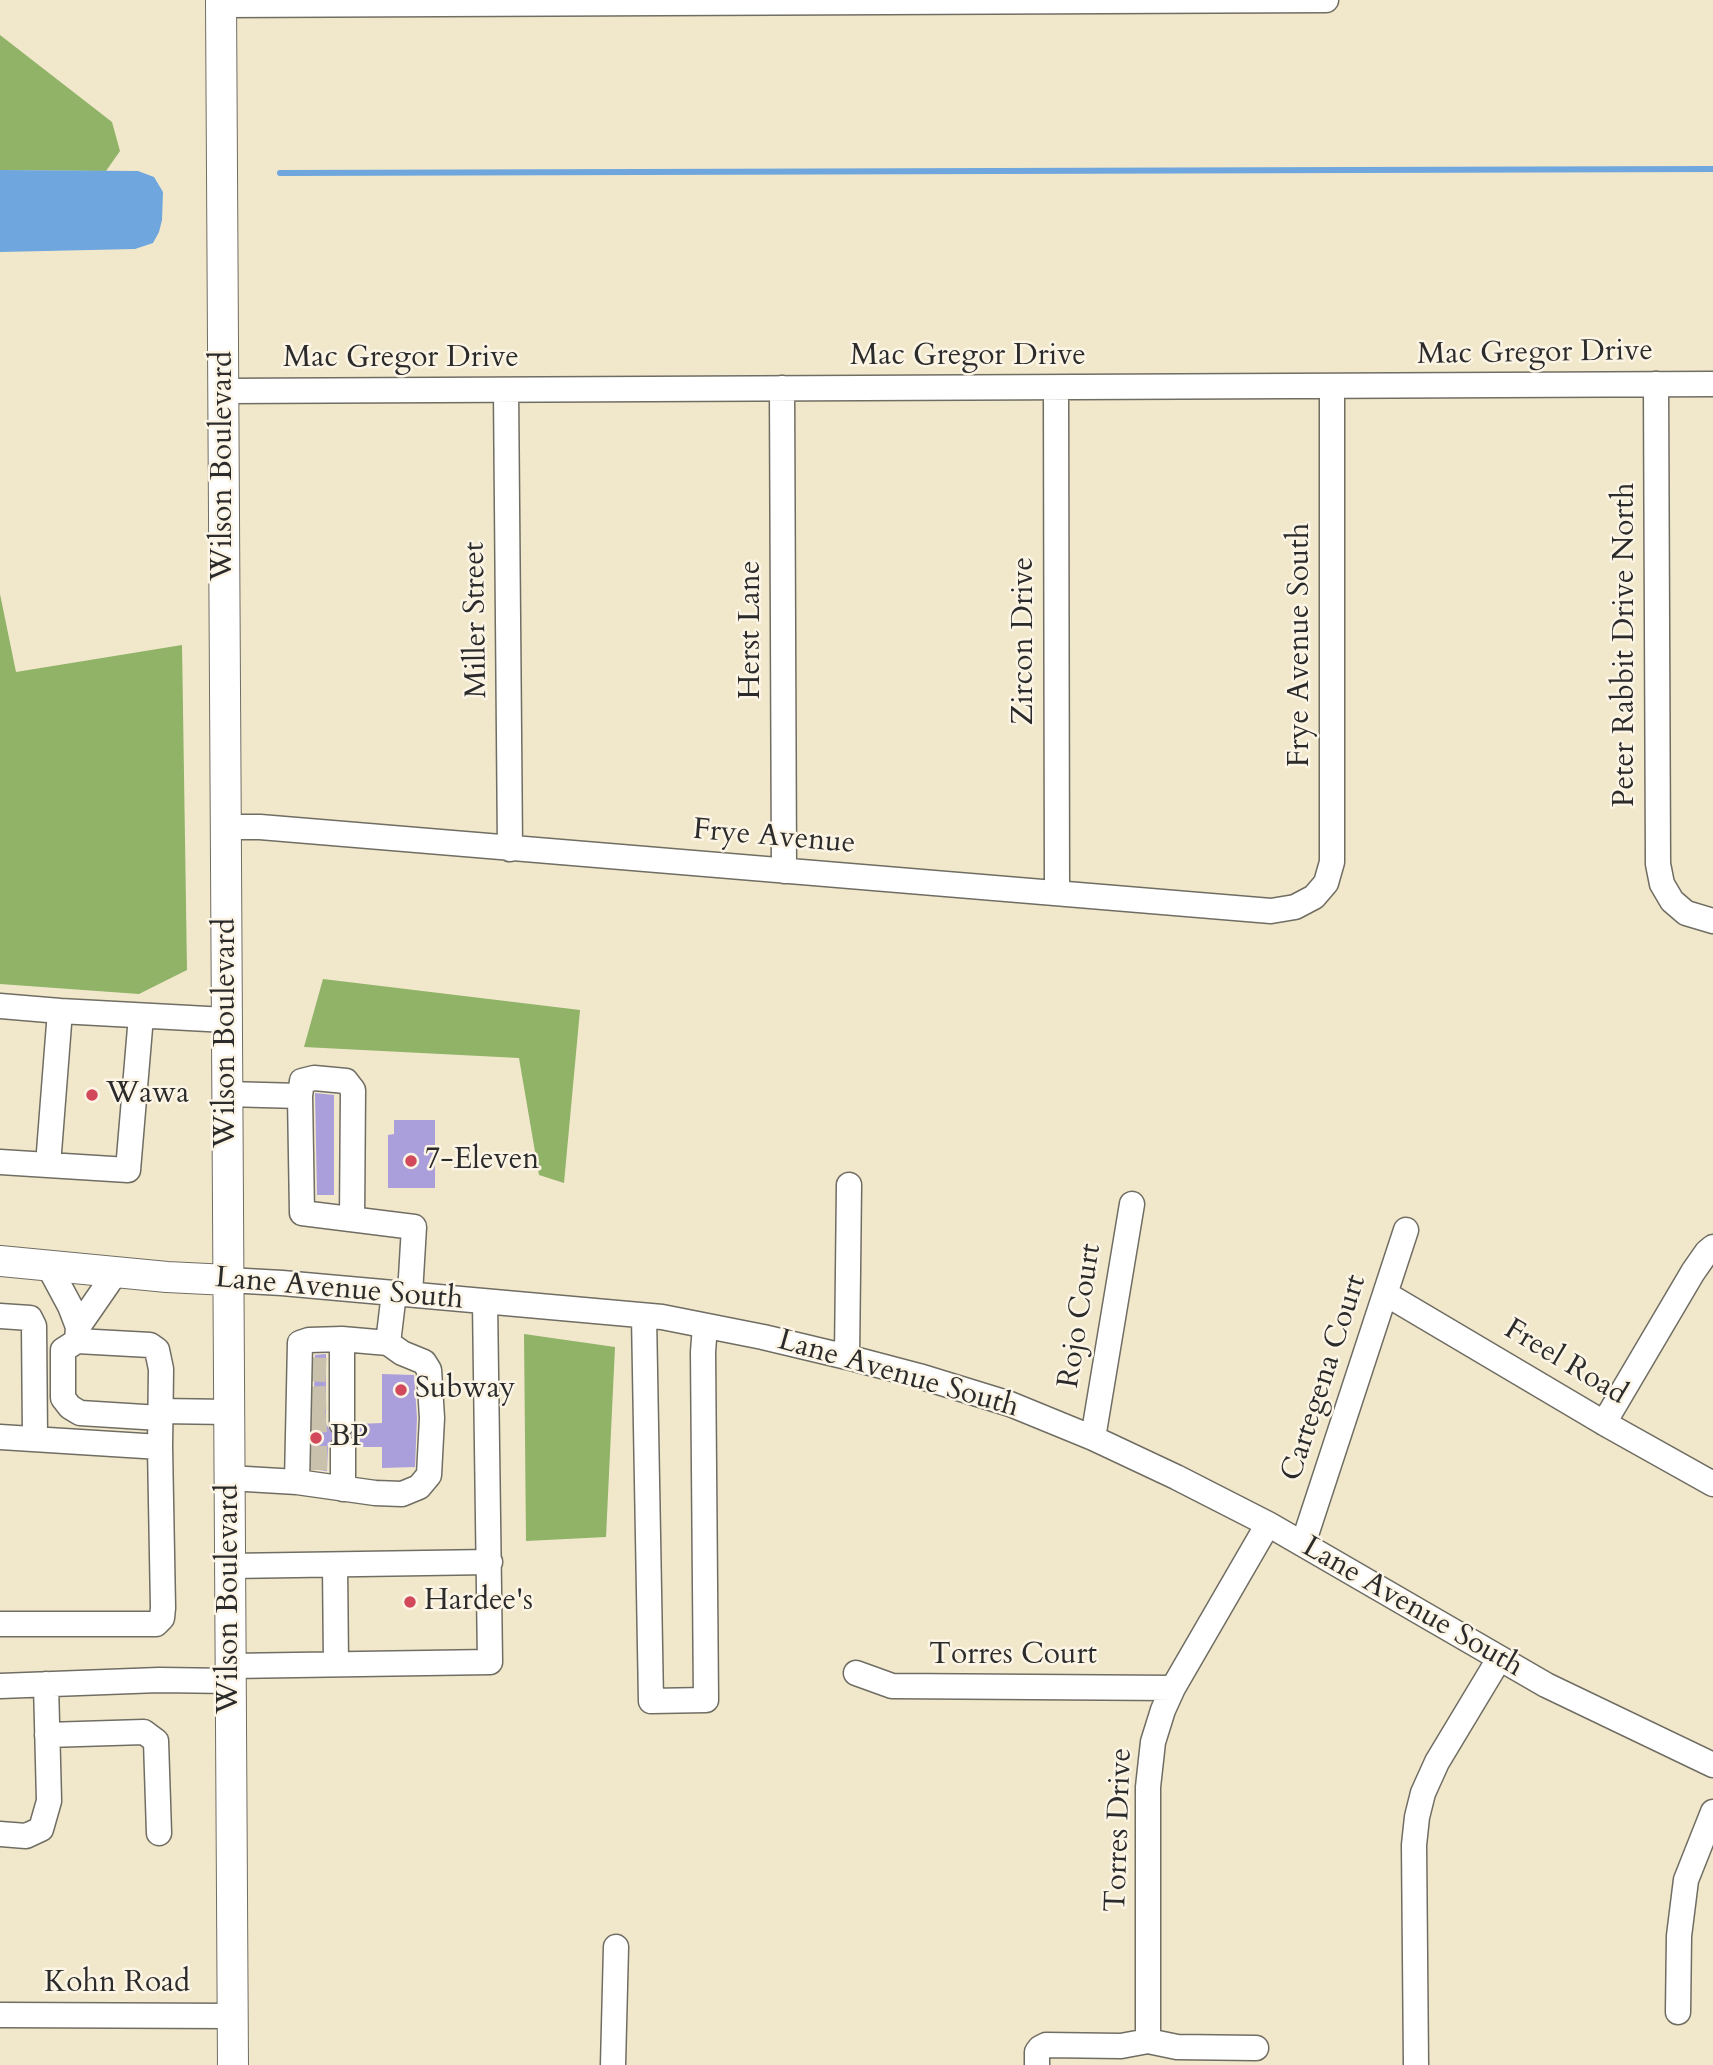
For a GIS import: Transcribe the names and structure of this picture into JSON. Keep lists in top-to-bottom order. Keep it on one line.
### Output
{"streets":{"main road":["Wilson Boulevard","Lane Avenue South"],"street":["Mac Gregor Drive","Miller Street","Herst Lane","Zircon Drive","Frye Avenue South","Peter Rabbit Drive North","Frye Avenue","Rojo Court","Freel Road","Cartegena Court","Torres Court","Torres Drive","Kohn Road"]},"crossings":[["Mac Gregor Drive","Wilson Boulevard"],["Mac Gregor Drive","Miller Street"],["Mac Gregor Drive","Herst Lane"],["Mac Gregor Drive","Zircon Drive"],["Mac Gregor Drive","Frye Avenue South"],["Mac Gregor Drive","Peter Rabbit Drive North"],["Wilson Boulevard","Frye Avenue"],["Wilson Boulevard","Lane Avenue South"],["Wilson Boulevard","Kohn Road"],["Miller Street","Frye Avenue"],["Herst Lane","Frye Avenue"],["Zircon Drive","Frye Avenue"],["Frye Avenue South","Frye Avenue"],["Lane Avenue South","Rojo Court"],["Lane Avenue South","Cartegena Court"],["Lane Avenue South","Torres Drive"],["Freel Road","Cartegena Court"],["Torres Court","Torres Drive"]],"places":["Wawa","7-Eleven","Subway","BP","Hardee's"]}
